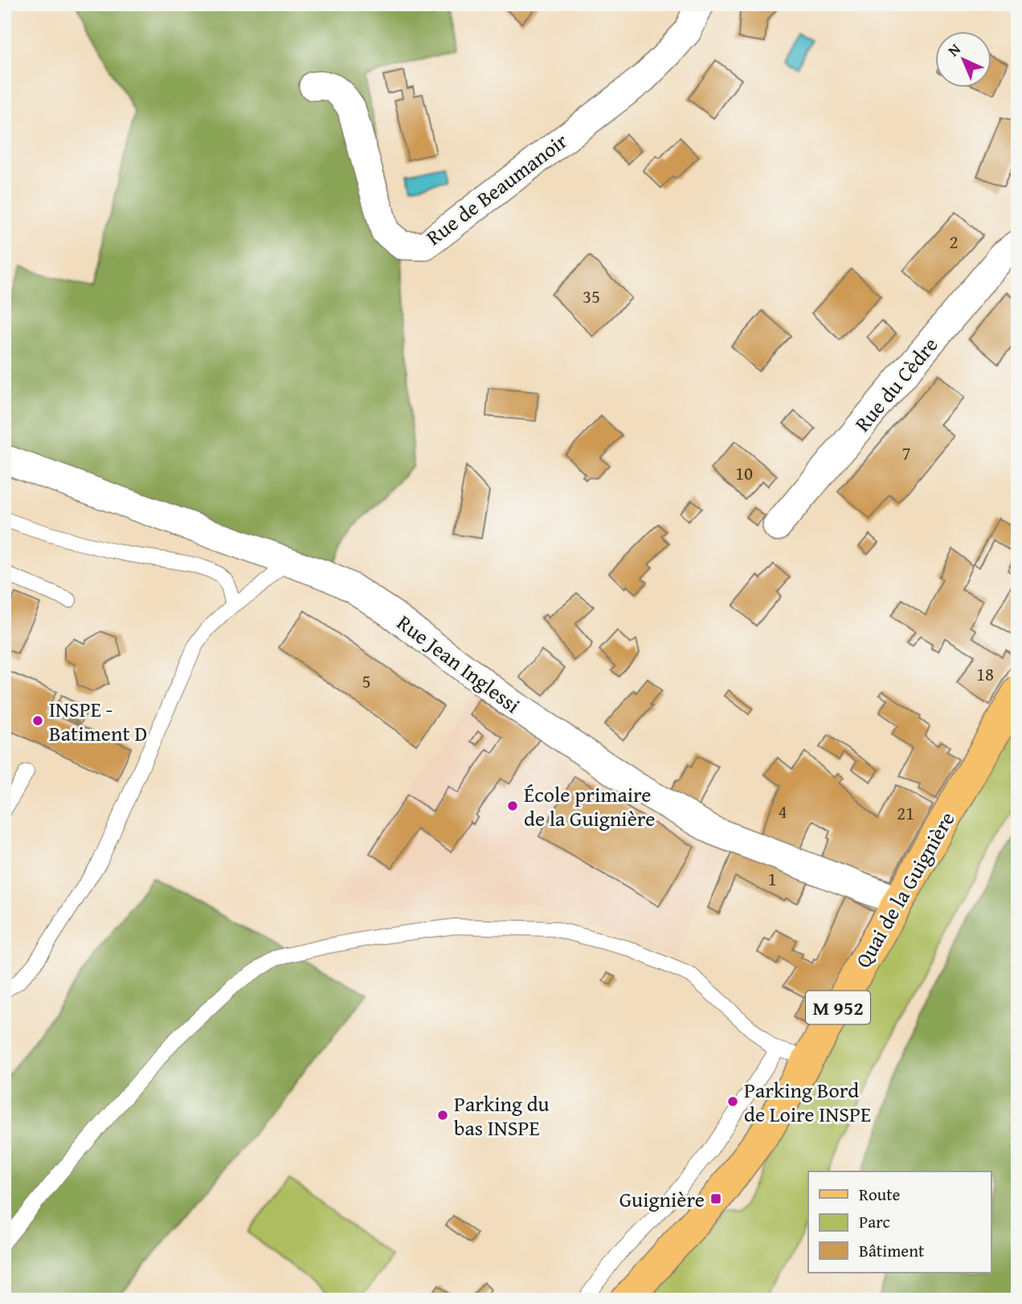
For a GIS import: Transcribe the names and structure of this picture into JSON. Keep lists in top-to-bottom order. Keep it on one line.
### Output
{"streets":{"main road":["Quai de la Guignière","M 952"],"street":["Rue de Beaumanoir","Rue du Cèdre","Rue Jean Inglessi"]},"crossings":[["Rue Jean Inglessi","Quai de la Guignière"]],"places":{"other":["INSPE - Batiment D","École primaire de la Guignière","Parking Bord de Loire INSPE","Parking du bas INSPE"],"transit":["Guignière"]},"house_numbers":["2","35","7","10","18","5","4","21","1"],"legend":["Route","Parc","Bâtiment"],"north":"top left"}
